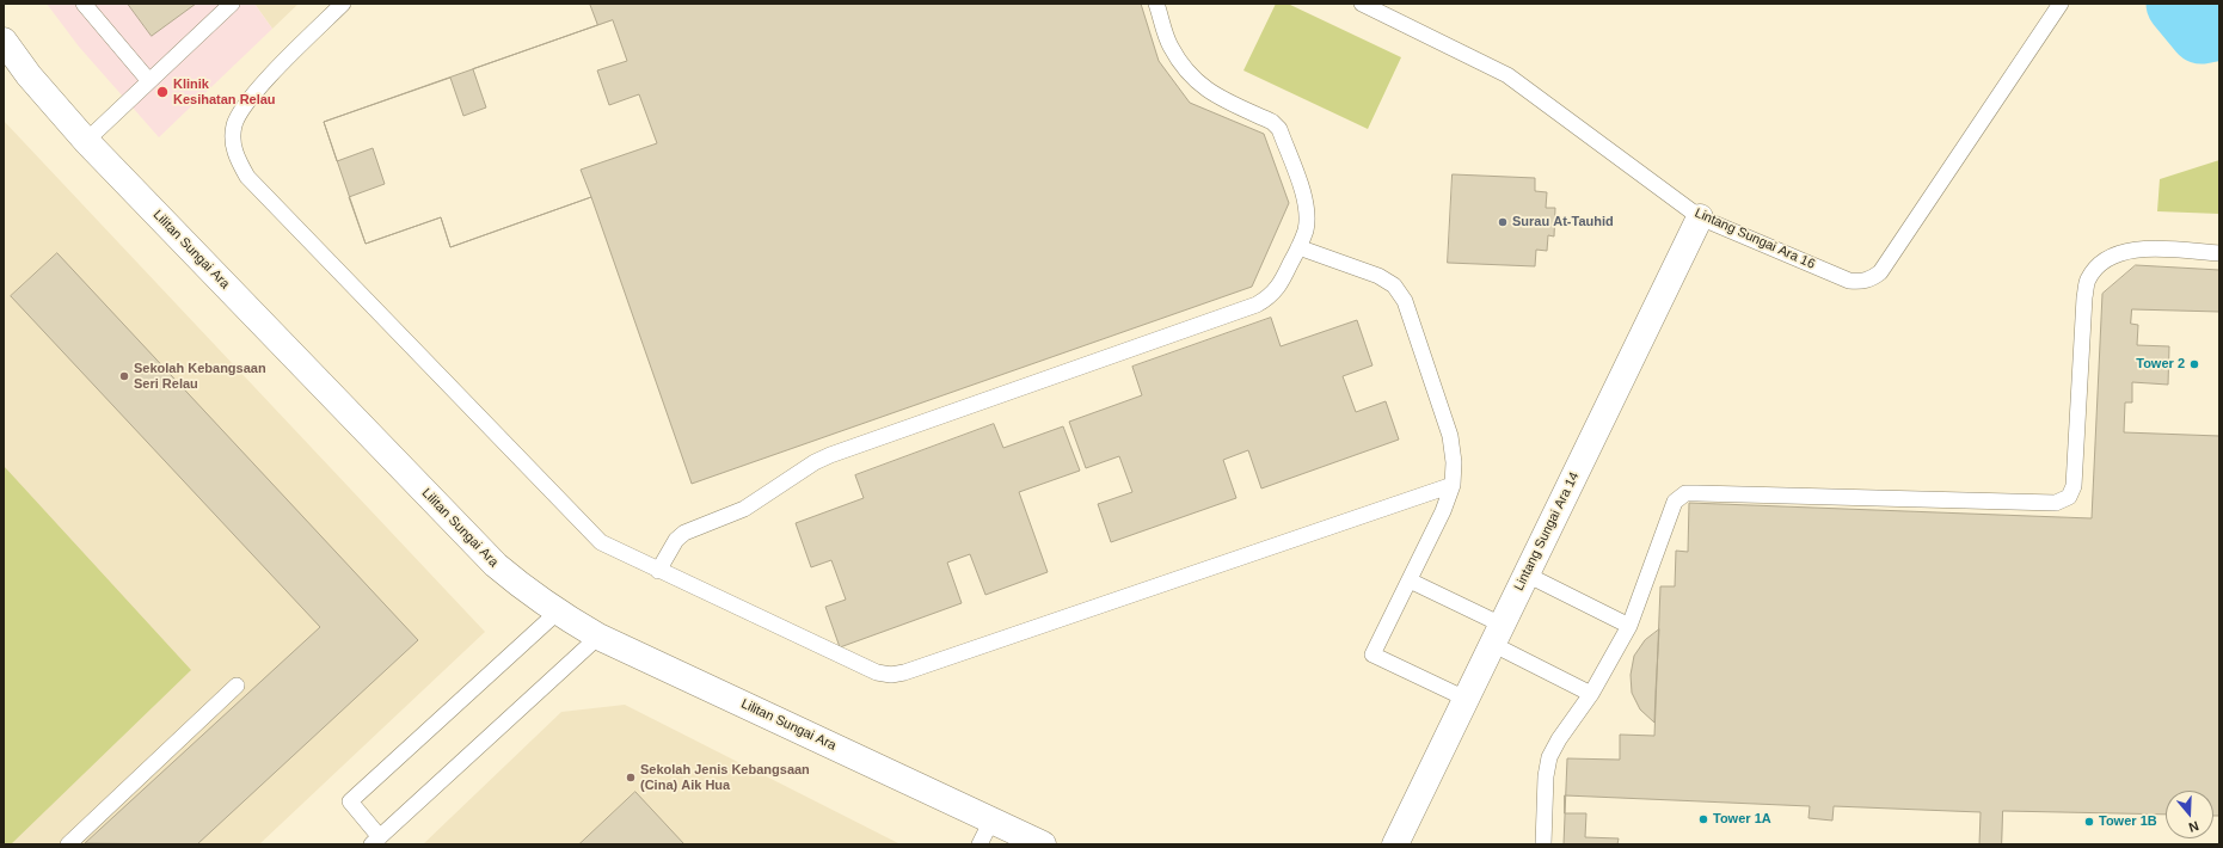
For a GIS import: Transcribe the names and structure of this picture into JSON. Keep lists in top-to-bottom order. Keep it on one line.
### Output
{"streets":{"street":["Lilitan Sungai Ara","Lintang Sungai Ara 14"],"lane":["Lintang Sungai Ara 16"]},"crossings":[["Lintang Sungai Ara 16","Lintang Sungai Ara 14"]],"places":["Klinik Kesihatan Relau","Surau At-Tauhid","Tower 2","Sekolah Kebangsaan Seri Relau","Sekolah Jenis Kebangsaan (Cina) Aik Hua","Tower 1A","Tower 1B"],"north":"bottom"}
